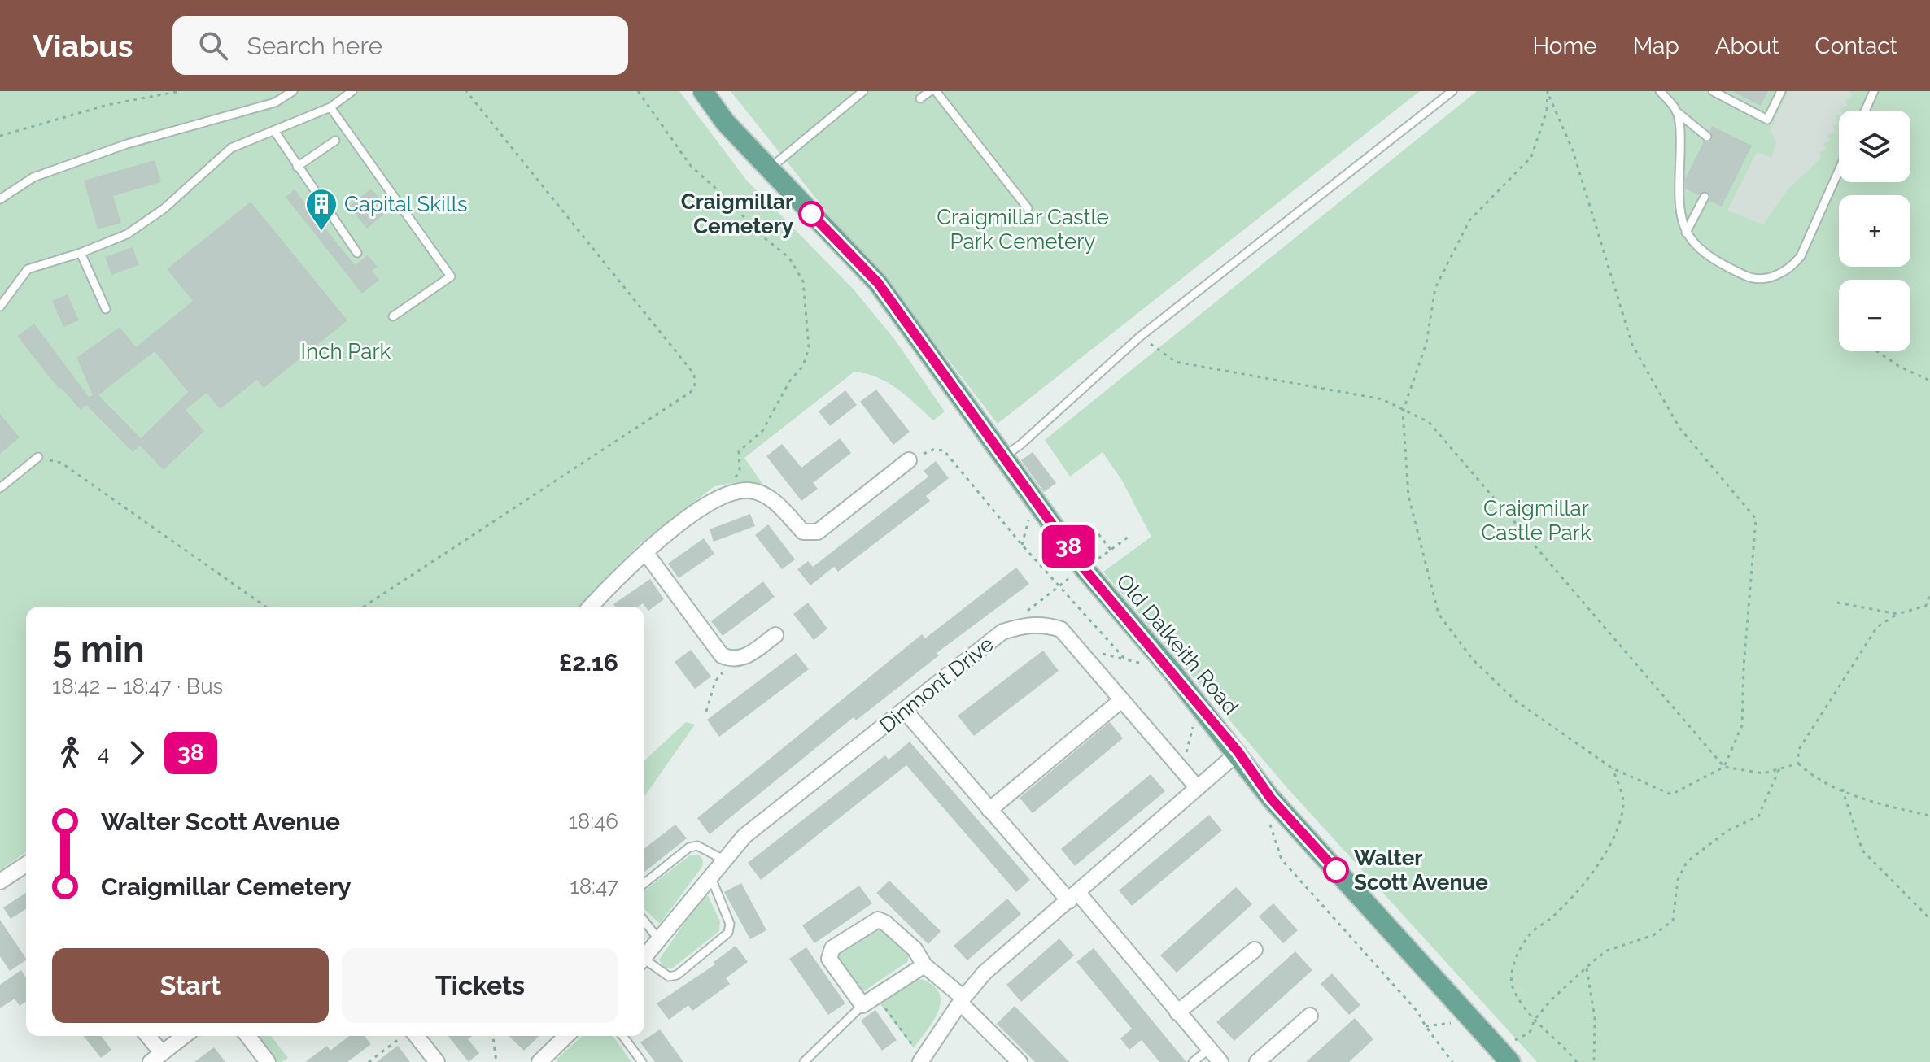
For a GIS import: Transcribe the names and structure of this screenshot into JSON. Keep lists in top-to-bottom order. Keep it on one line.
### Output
{"streets":{"main road":["Old Dalkeith Road"],"street":["Dinmont Drive"]},"parks":["Craigmillar Castle Park Cemetery","Inch Park","Craigmillar Castle Park"],"places":{"other":["Craigmillar Cemetery","Walter Scott Avenue"],"building":["Capital Skills"]},"lines":["bus line 38"],"page":{"header":"Viabus","search":"Search here","nav":["Home","Map","About","Contact"],"on_map":"38","map_buttons":["+","−"],"heading":["5 min","18:42 – 18:47 · Bus","£2.16"],"legs":["4","38"],"list":[{"name":"Walter Scott Avenue","value":"18:46"},{"name":"Craigmillar Cemetery","value":"18:47"}],"buttons":["Start","Tickets"]}}
